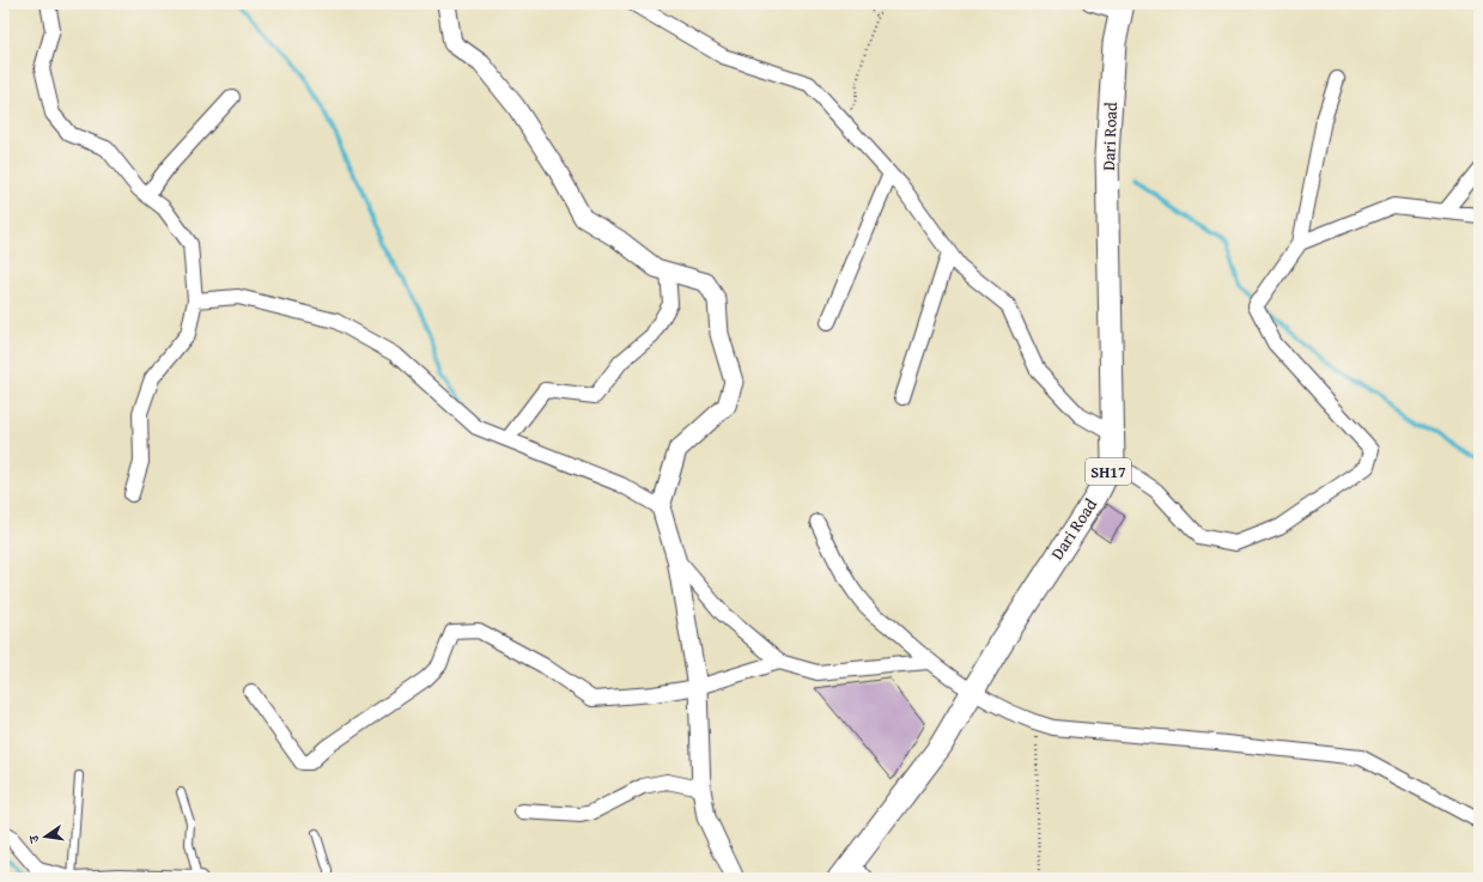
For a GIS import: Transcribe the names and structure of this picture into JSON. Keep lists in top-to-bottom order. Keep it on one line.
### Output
{"streets":{"main road":["Dari Road","SH17"]},"north":"left"}
